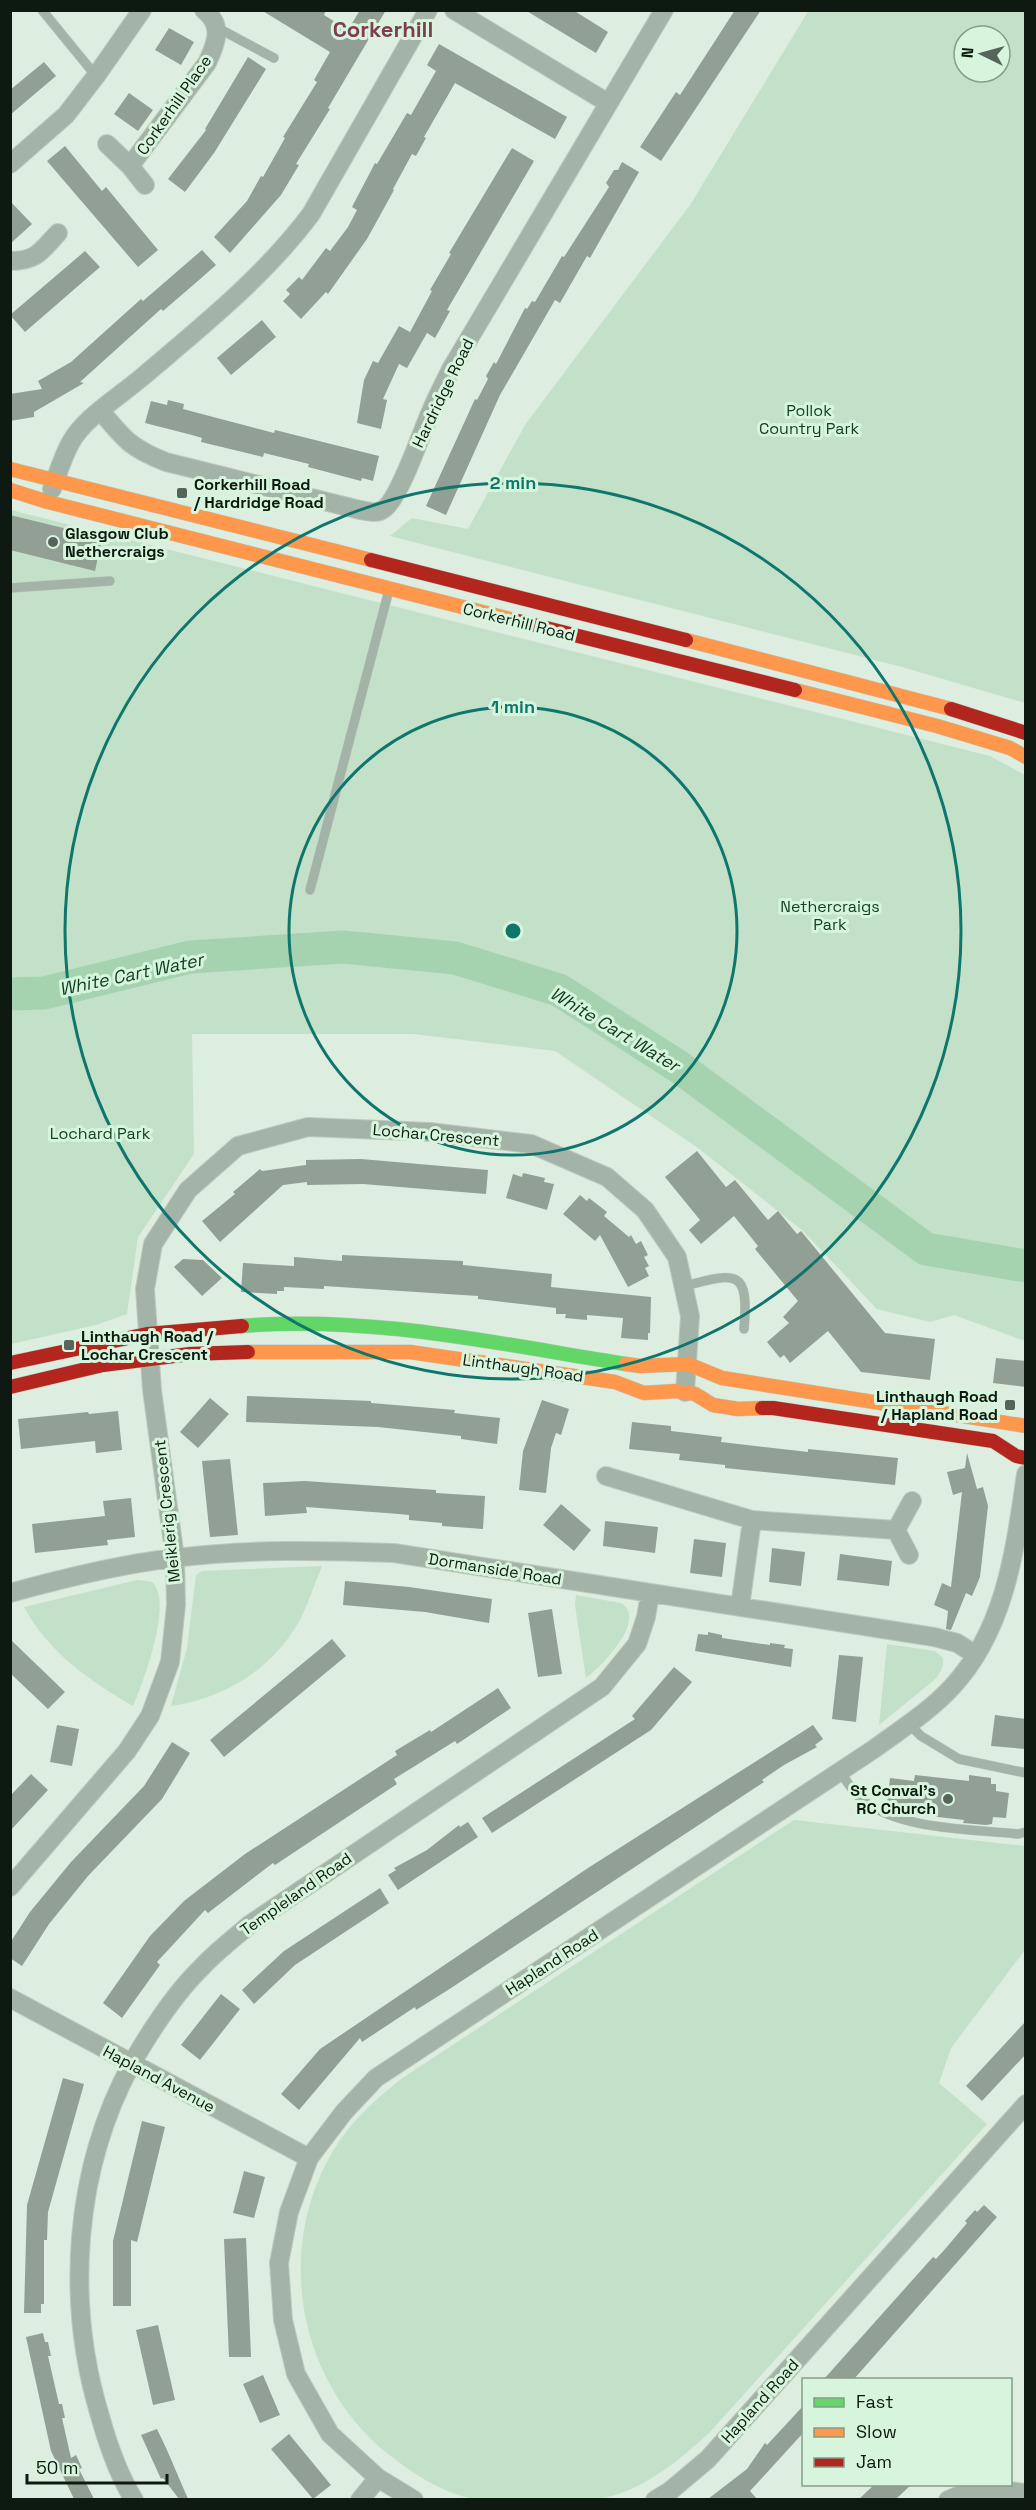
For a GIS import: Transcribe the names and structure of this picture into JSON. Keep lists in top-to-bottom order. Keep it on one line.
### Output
{"streets":{"street":["Corkerhill Place","Hardridge Road","Corkerhill Road","Lochar Crescent","Linthaugh Road","Meiklerig Crescent","Dormanside Road","Templeland Road","Hapland Road","Hapland Avenue"]},"crossings":[["Lochar Crescent","Linthaugh Road"],["Lochar Crescent","Meiklerig Crescent"],["Linthaugh Road","Meiklerig Crescent"],["Meiklerig Crescent","Dormanside Road"],["Dormanside Road","Templeland Road"],["Dormanside Road","Hapland Road"],["Templeland Road","Hapland Avenue"],["Hapland Road","Hapland Avenue"]],"districts":["Corkerhill"],"water":["White Cart Water"],"parks":["Pollok Country Park","Nethercraigs Park","Lochard Park"],"places":{"transit":["Corkerhill Road / Hardridge Road","Linthaugh Road / Lochar Crescent","Linthaugh Road / Hapland Road"],"other":["Glasgow Club Nethercraigs","St Conval's RC Church"]},"legend":["Fast","Slow","Jam"],"scale_bar":"50 m","north":"left","rings":["2 min","1 min"]}
